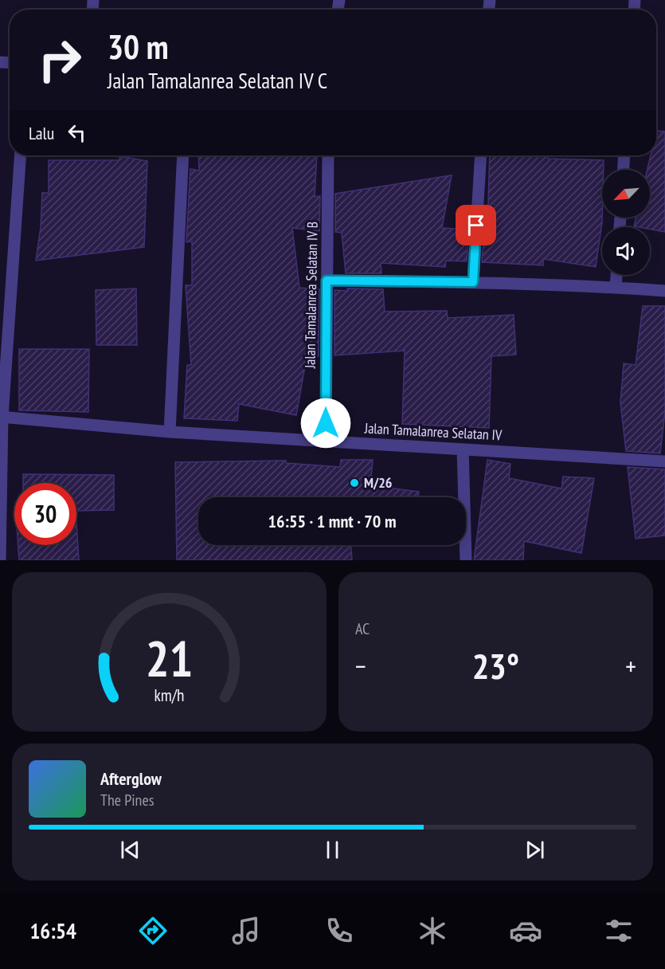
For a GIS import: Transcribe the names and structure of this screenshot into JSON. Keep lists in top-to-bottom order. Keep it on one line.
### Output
{"streets":{"street":["Jalan Tamalanrea Selatan IV B","Jalan Tamalanrea Selatan IV"]},"crossings":[["Jalan Tamalanrea Selatan IV B","Jalan Tamalanrea Selatan IV"]],"places":["M/26"],"north":"bottom left","page":{"turn":["30 m","Jalan Tamalanrea Selatan IV C"],"then":"Lalu","limit":"30","trip":"16:55 · 1 mnt · 70 m","tile":"AC","heat":["−","23°","+"],"song":["Afterglow","The Pines"],"tabs":"16:54","gauge":["21","km/h"]}}
